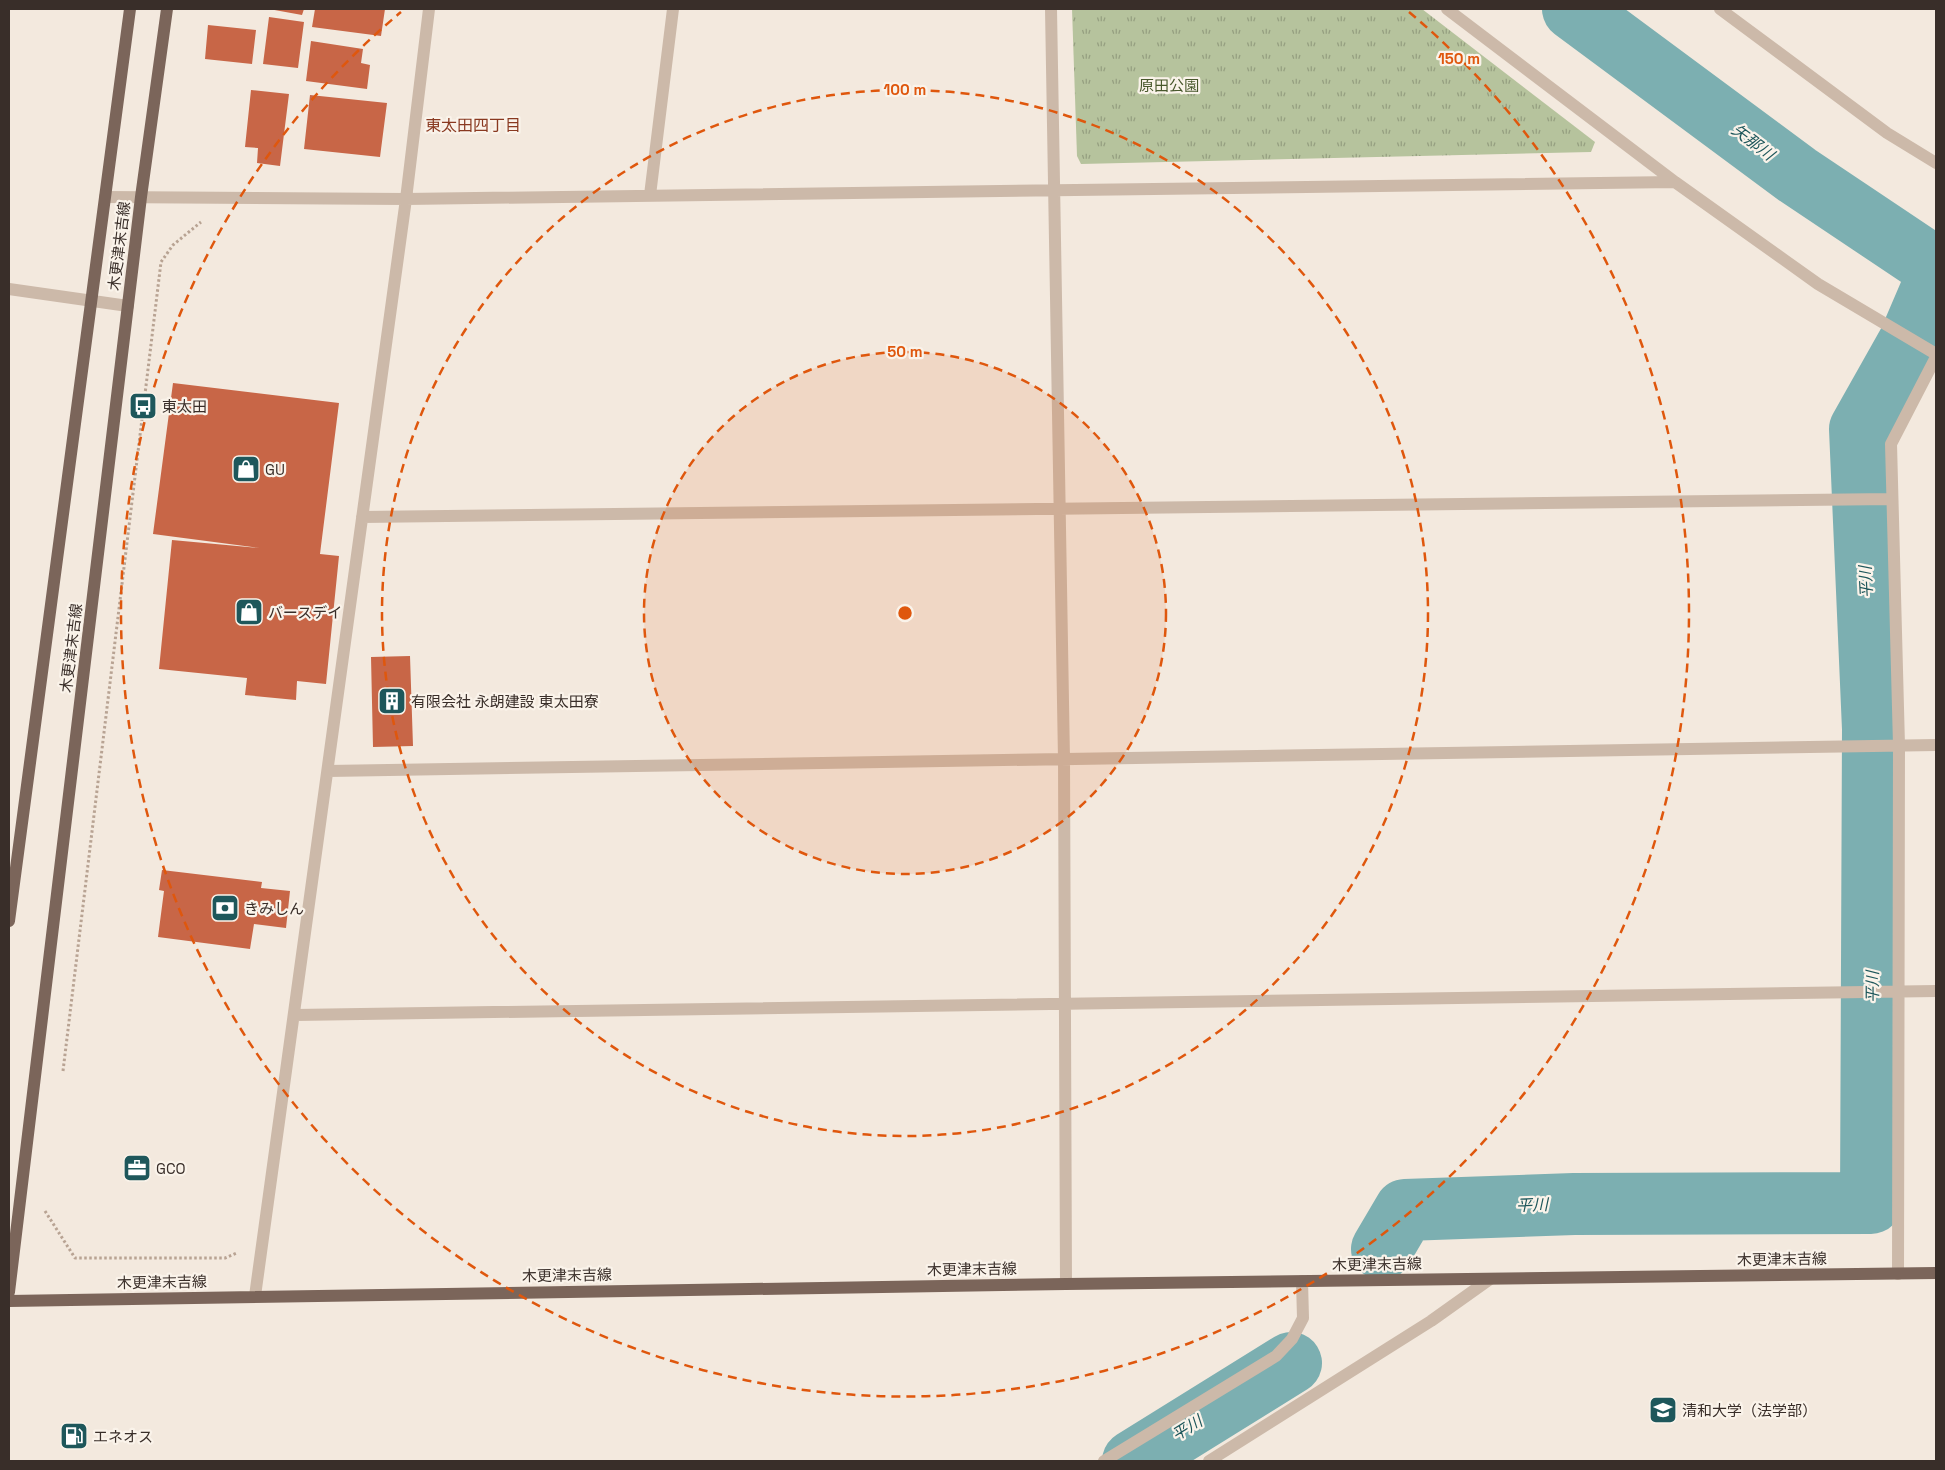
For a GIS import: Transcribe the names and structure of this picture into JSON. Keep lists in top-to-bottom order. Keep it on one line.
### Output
{"streets":{"main road":["木更津末吉線"]},"districts":["東太田四丁目"],"water":["矢那川","平川"],"parks":["原田公園"],"places":{"bus stop":["東太田"],"shop":["GU","バースデイ"],"building":["有限会社 永朗建設 東太田寮"],"bank":["きみしん"],"office":["GCO"],"school or university":["清和大学（法学部）"],"fuel station":["エネオス"]},"rings":["150 m","100 m","50 m"]}
